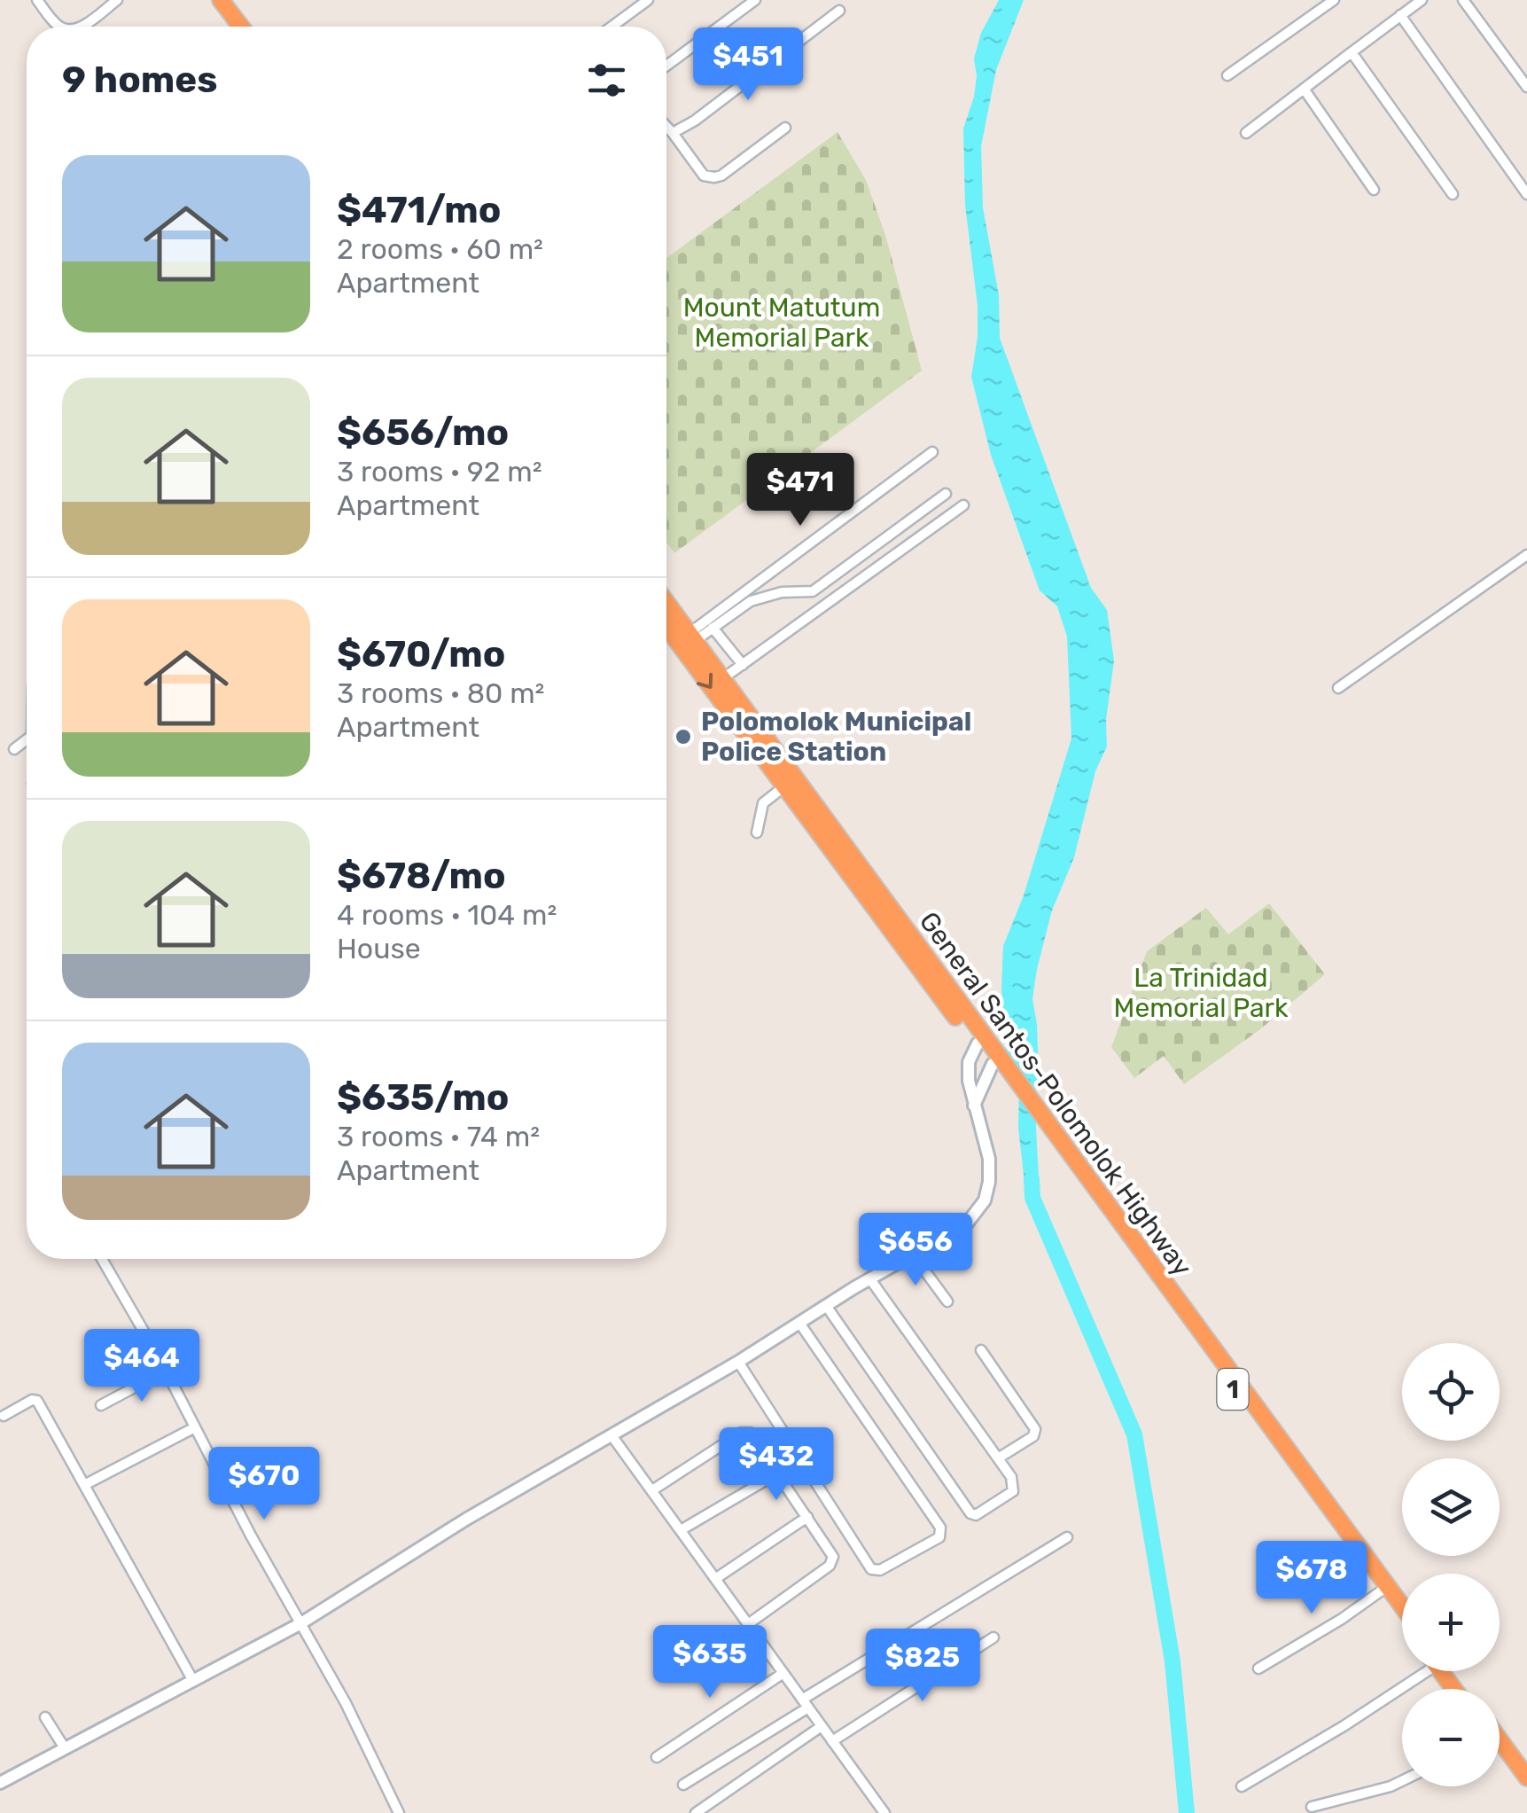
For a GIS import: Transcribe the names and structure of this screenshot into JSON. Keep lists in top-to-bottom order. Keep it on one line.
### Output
{"streets":{"highway":["General Santos-Polomolok Highway","1"]},"crossings":[["General Santos-Polomolok Highway","1"]],"parks":["Mount Matutum Memorial Park","La Trinidad Memorial Park"],"places":["Polomolok Municipal Police Station"],"page":{"heading":"9 homes","price":["$451","$471","$656","$464","$432","$670","$678","$635","$825"],"list":[{"name":"$471/mo","note":"2 rooms · 60 m² · Apartment"},{"name":"$656/mo","note":"3 rooms · 92 m² · Apartment"},{"name":"$670/mo","note":"3 rooms · 80 m² · Apartment"},{"name":"$678/mo","note":"4 rooms · 104 m² · House"},{"name":"$635/mo","note":"3 rooms · 74 m² · Apartment"}],"map_buttons":["+","−"]}}
